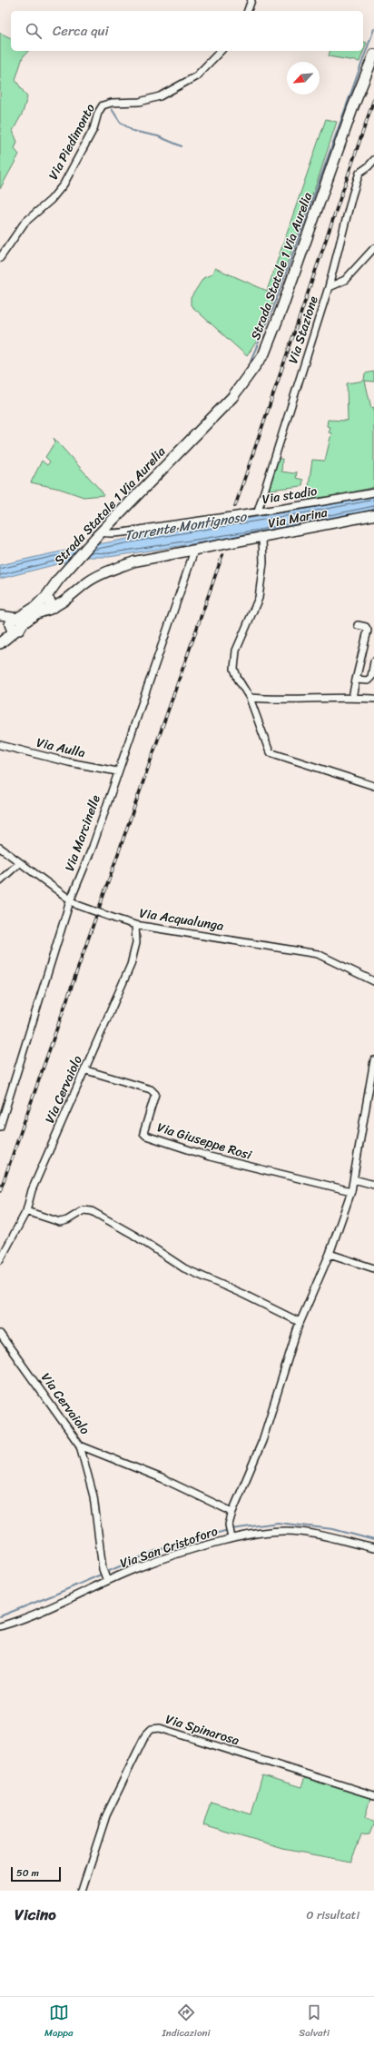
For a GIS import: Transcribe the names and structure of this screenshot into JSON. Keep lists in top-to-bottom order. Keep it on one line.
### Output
{"streets":{"main road":["Strada Statale 1 Via Aurelia","Via Marina"],"street":["Via Piedimonto","Via Stazione","Via stadio","Via Aulla","Via Marcinelle","Via Acqualunga","Via Cervaiolo","Via Giuseppe Rosi","Via San Cristoforo","Via Spinarosa"]},"crossings":[["Strada Statale 1 Via Aurelia","Via stadio"],["Strada Statale 1 Via Aurelia","Via Marina"],["Via Stazione","Via stadio"],["Via Marina","Via Marcinelle"],["Via Aulla","Via Marcinelle"],["Via Marcinelle","Via Acqualunga"],["Via Acqualunga","Via Cervaiolo"],["Via Cervaiolo","Via Giuseppe Rosi"],["Via Cervaiolo","Via San Cristoforo"]],"water":["Torrente Montignoso"],"scale_bar":"50 m","north":"bottom left","page":{"search":"Cerca qui","scale":"50 m","heading":["Vicino","0 risultati"],"nav":["Mappa","Indicazioni","Salvati"]}}
